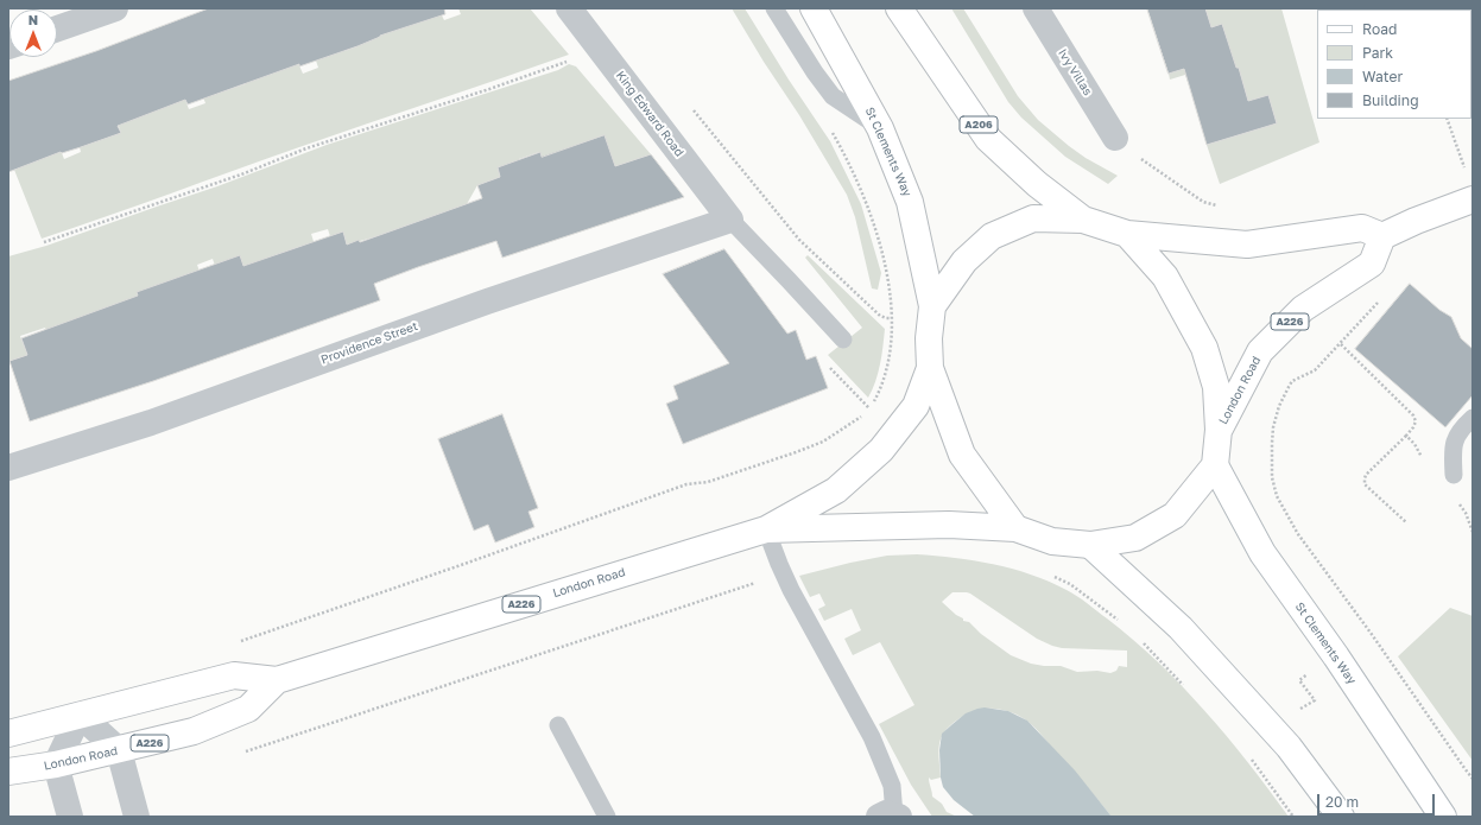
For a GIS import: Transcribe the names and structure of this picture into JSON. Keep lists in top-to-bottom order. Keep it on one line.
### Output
{"streets":{"main road":["A206","St Clements Way","A226","London Road"],"street":["Ivy Villas","King Edward Road","Providence Street"]},"crossings":[["King Edward Road","Providence Street"],["St Clements Way","London Road"]],"legend":["Road","Park","Water","Building"],"scale_bar":"20 m","north":"top"}
